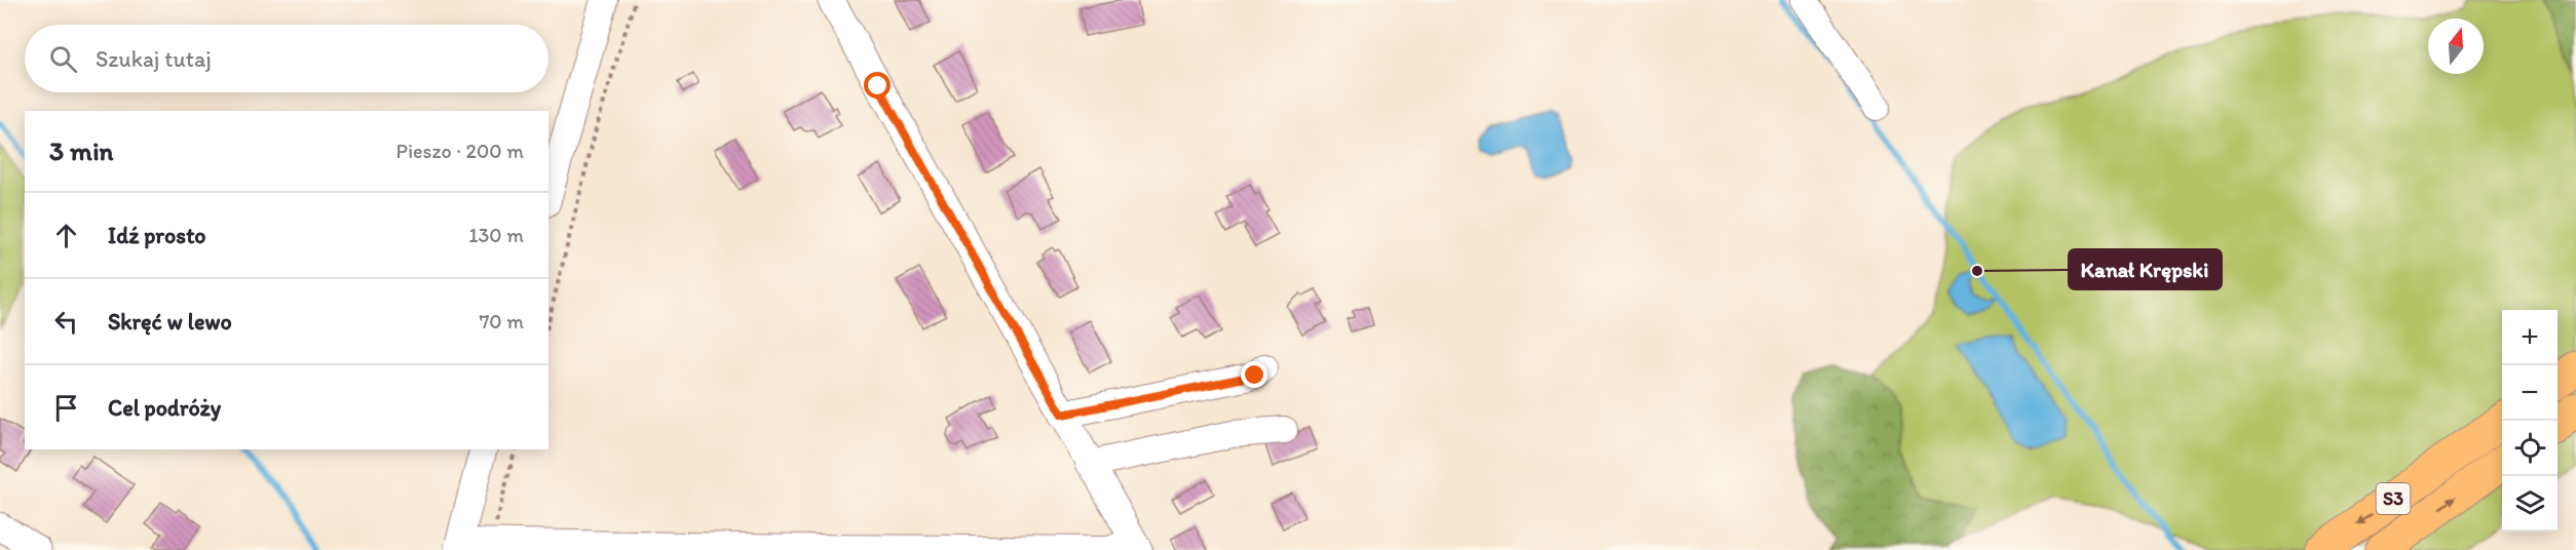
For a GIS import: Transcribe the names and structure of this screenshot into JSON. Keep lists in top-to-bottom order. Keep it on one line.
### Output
{"streets":{"highway":["S3"]},"places":["Kanał Krępski"],"north":"top","page":{"search":"Szukaj tutaj","heading":["3 min","Pieszo · 200 m"],"list":[["Idź prosto","130 m"],["Skręć w lewo","70 m"],"Cel podróży"],"map_buttons":["+","−"]}}
